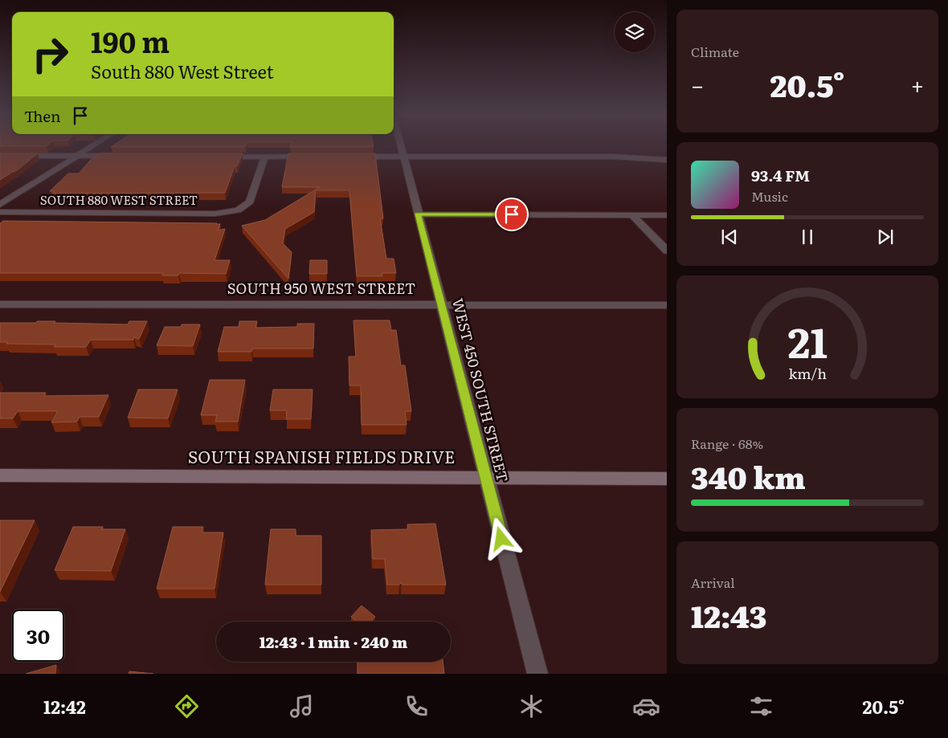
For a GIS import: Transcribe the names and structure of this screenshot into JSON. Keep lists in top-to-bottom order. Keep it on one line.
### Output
{"streets":{"street":["SOUTH 880 WEST STREET","SOUTH 950 WEST STREET","WEST 450 SOUTH STREET","SOUTH SPANISH FIELDS DRIVE"]},"crossings":[["SOUTH 950 WEST STREET","WEST 450 SOUTH STREET"],["WEST 450 SOUTH STREET","SOUTH SPANISH FIELDS DRIVE"]],"page":{"tile":["Climate",["Range · 68%","340 km"],["Arrival","12:43"]],"turn":["190 m","South 880 West Street"],"heat":["−","20.5°","+"],"then":"Then","song":["93.4 FM","Music"],"limit":"30","trip":"12:43 · 1 min · 240 m","tabs":["12:42","20.5°"],"gauge":["21","km/h"]}}
